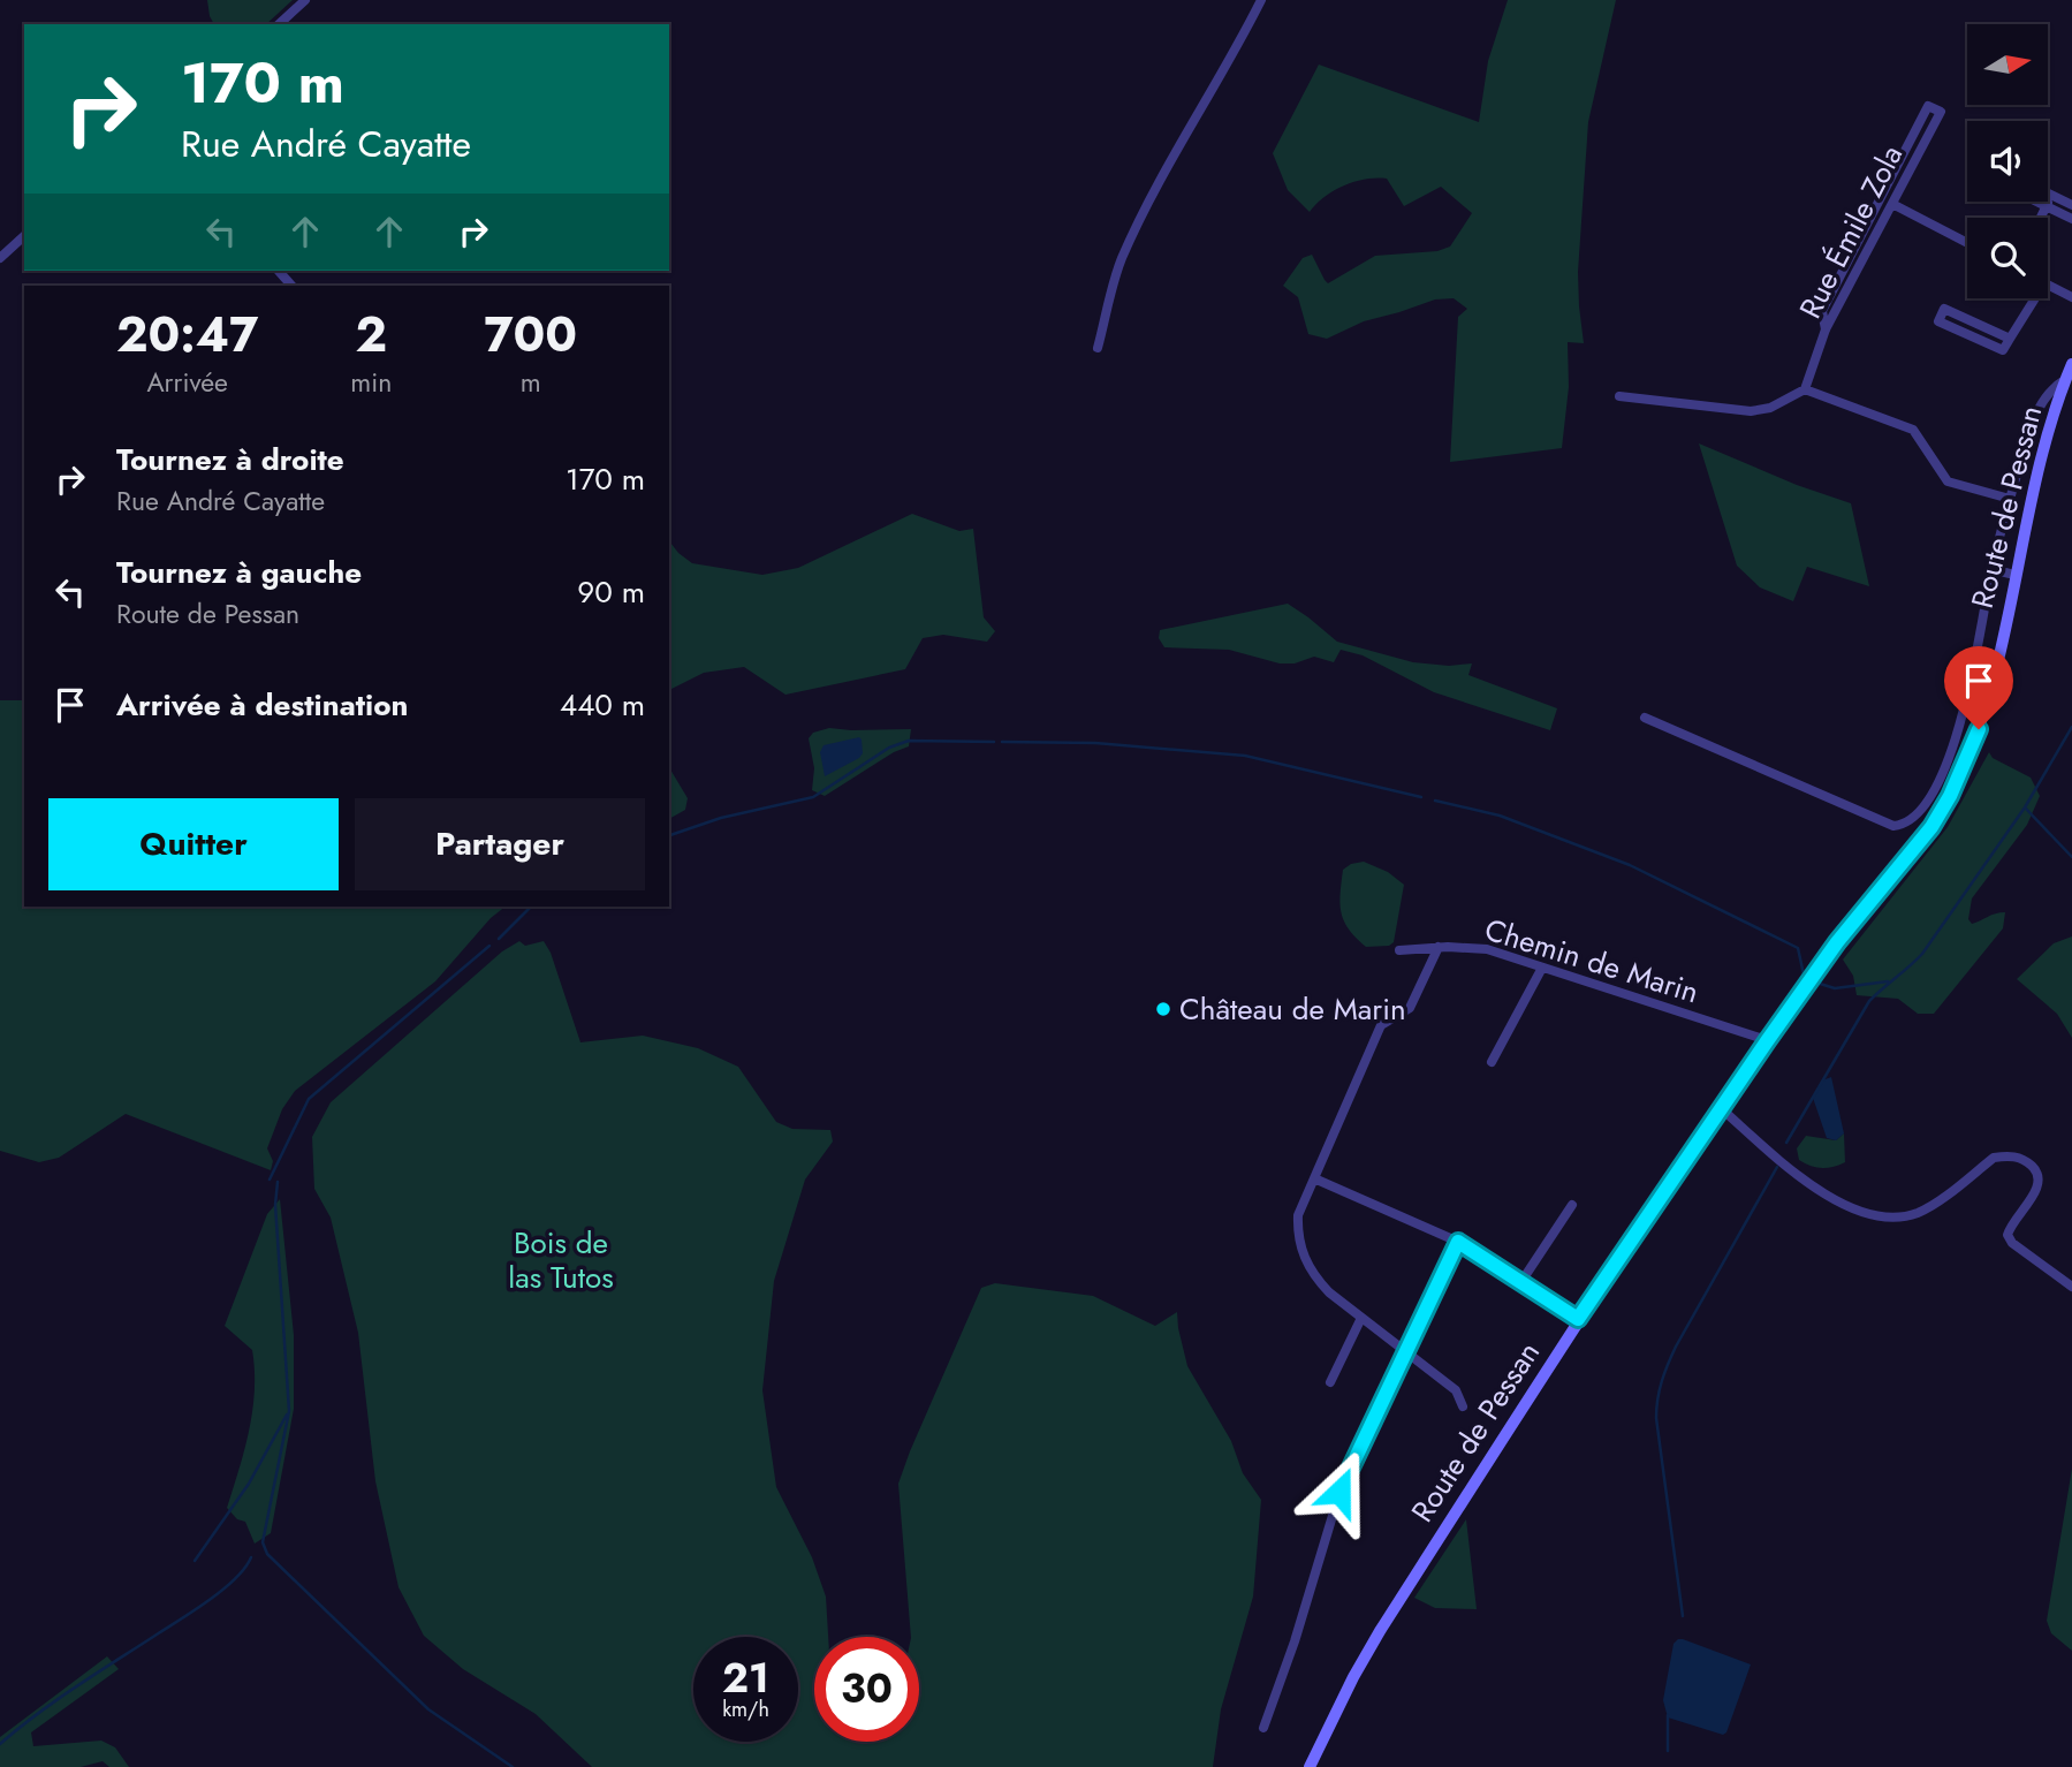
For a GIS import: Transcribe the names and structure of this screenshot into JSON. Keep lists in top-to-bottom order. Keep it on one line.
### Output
{"streets":{"main road":["Route de Pessan"],"street":["Rue Émile Zola","Chemin de Marin"]},"crossings":[["Route de Pessan","Chemin de Marin"]],"parks":["Bois de las Tutos"],"places":["Château de Marin"],"north":"right","page":{"turn":["170 m","Rue André Cayatte"],"eta":["20:47","Arrivée","2","min","700","m"],"list":[{"name":"Tournez à droite","note":"Rue André Cayatte","value":"170 m"},{"name":"Tournez à gauche","note":"Route de Pessan","value":"90 m"},{"name":"Arrivée à destination","value":"440 m"}],"buttons":["Quitter","Partager"],"speed":"21 km/h","limit":"30"}}
